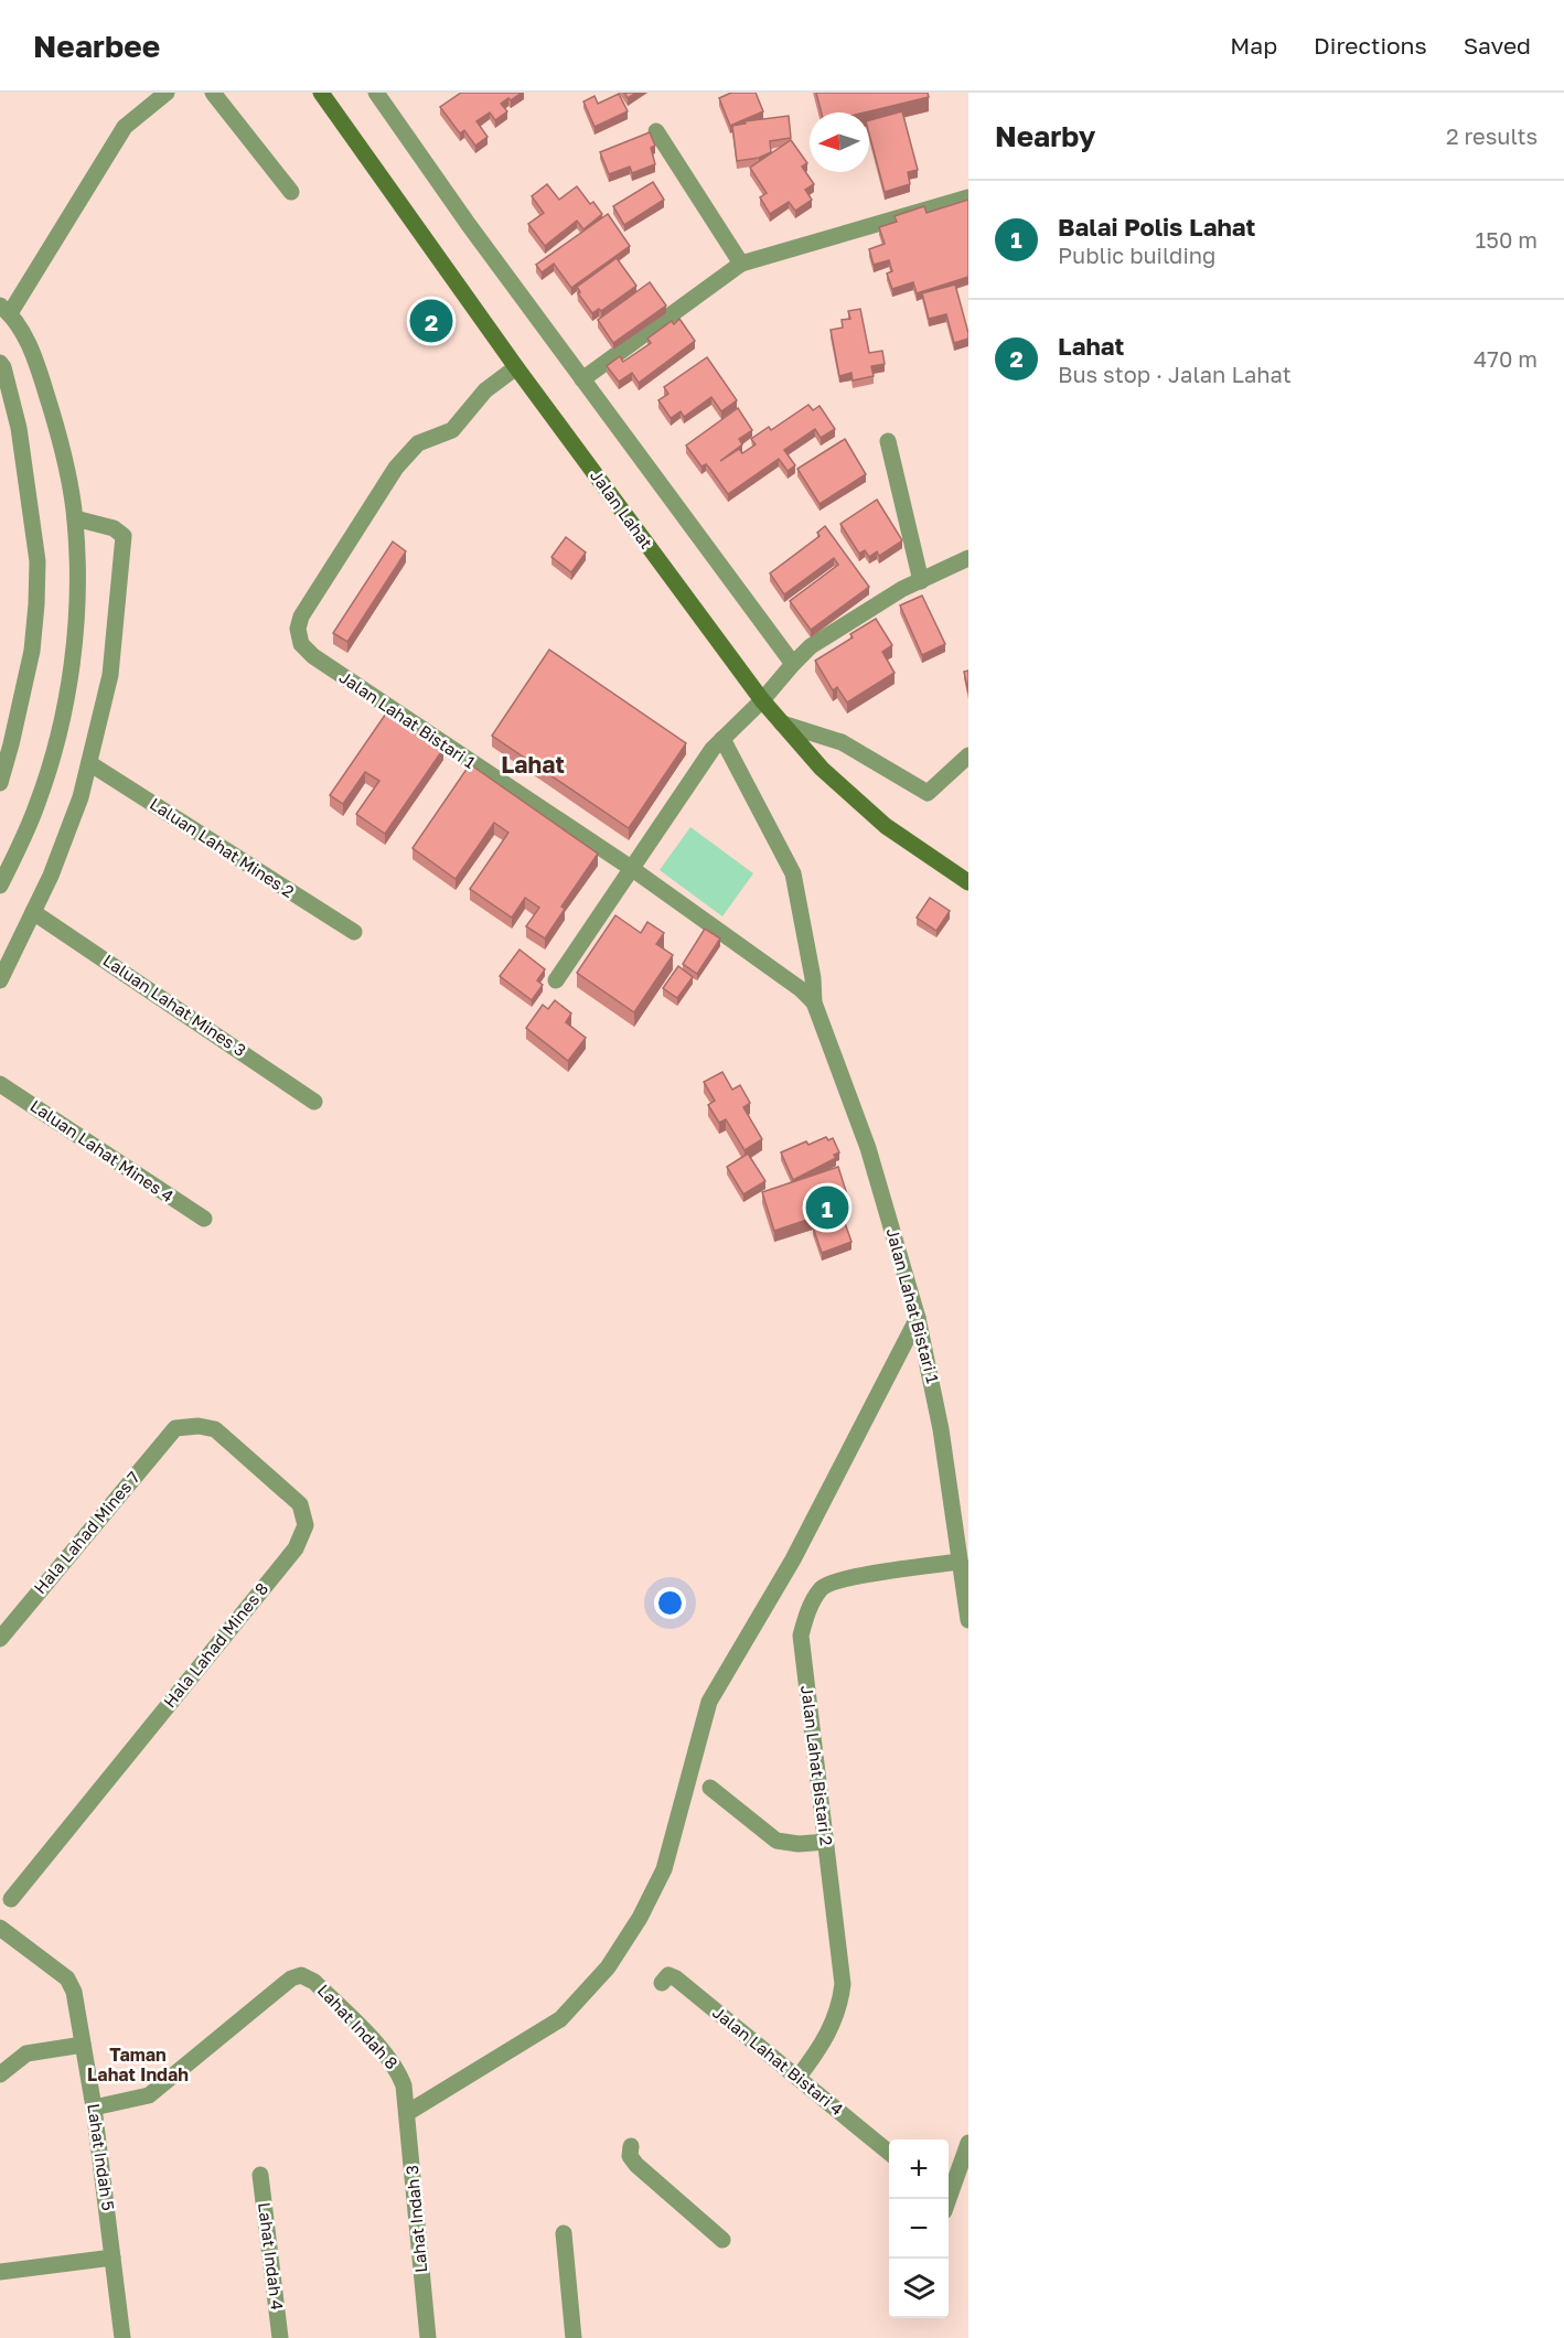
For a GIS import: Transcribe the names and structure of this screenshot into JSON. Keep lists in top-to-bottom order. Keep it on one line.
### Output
{"streets":{"main road":["Jalan Lahat"],"street":["Jalan Lahat Bistari 1","Laluan Lahat Mines 2","Laluan Lahat Mines 3","Laluan Lahat Mines 4","Hala Lahad Mines 7","Hala Lahad Mines 8","Jalan Lahat Bistari 2","Lahat Indah 8","Jalan Lahat Bistari 4","Lahat Indah 5","Lahat Indah 3","Lahat Indah 4"]},"crossings":[["Jalan Lahat","Jalan Lahat Bistari 1"],["Jalan Lahat Bistari 1","Jalan Lahat Bistari 2"],["Hala Lahad Mines 7","Hala Lahad Mines 8"],["Jalan Lahat Bistari 2","Jalan Lahat Bistari 4"],["Lahat Indah 8","Lahat Indah 5"],["Lahat Indah 8","Lahat Indah 3"]],"districts":["Lahat","Taman Lahat Indah"],"north":"left","page":{"header":"Nearbee","nav":["Map","Directions","Saved"],"heading":["Nearby","2 results"],"list":[{"mark":"1","name":"Balai Polis Lahat","note":"Public building","value":"150 m"},{"mark":"2","name":"Lahat","note":"Bus stop · Jalan Lahat","value":"470 m"}],"pins":["2","1"],"map_buttons":["+","−"]}}
